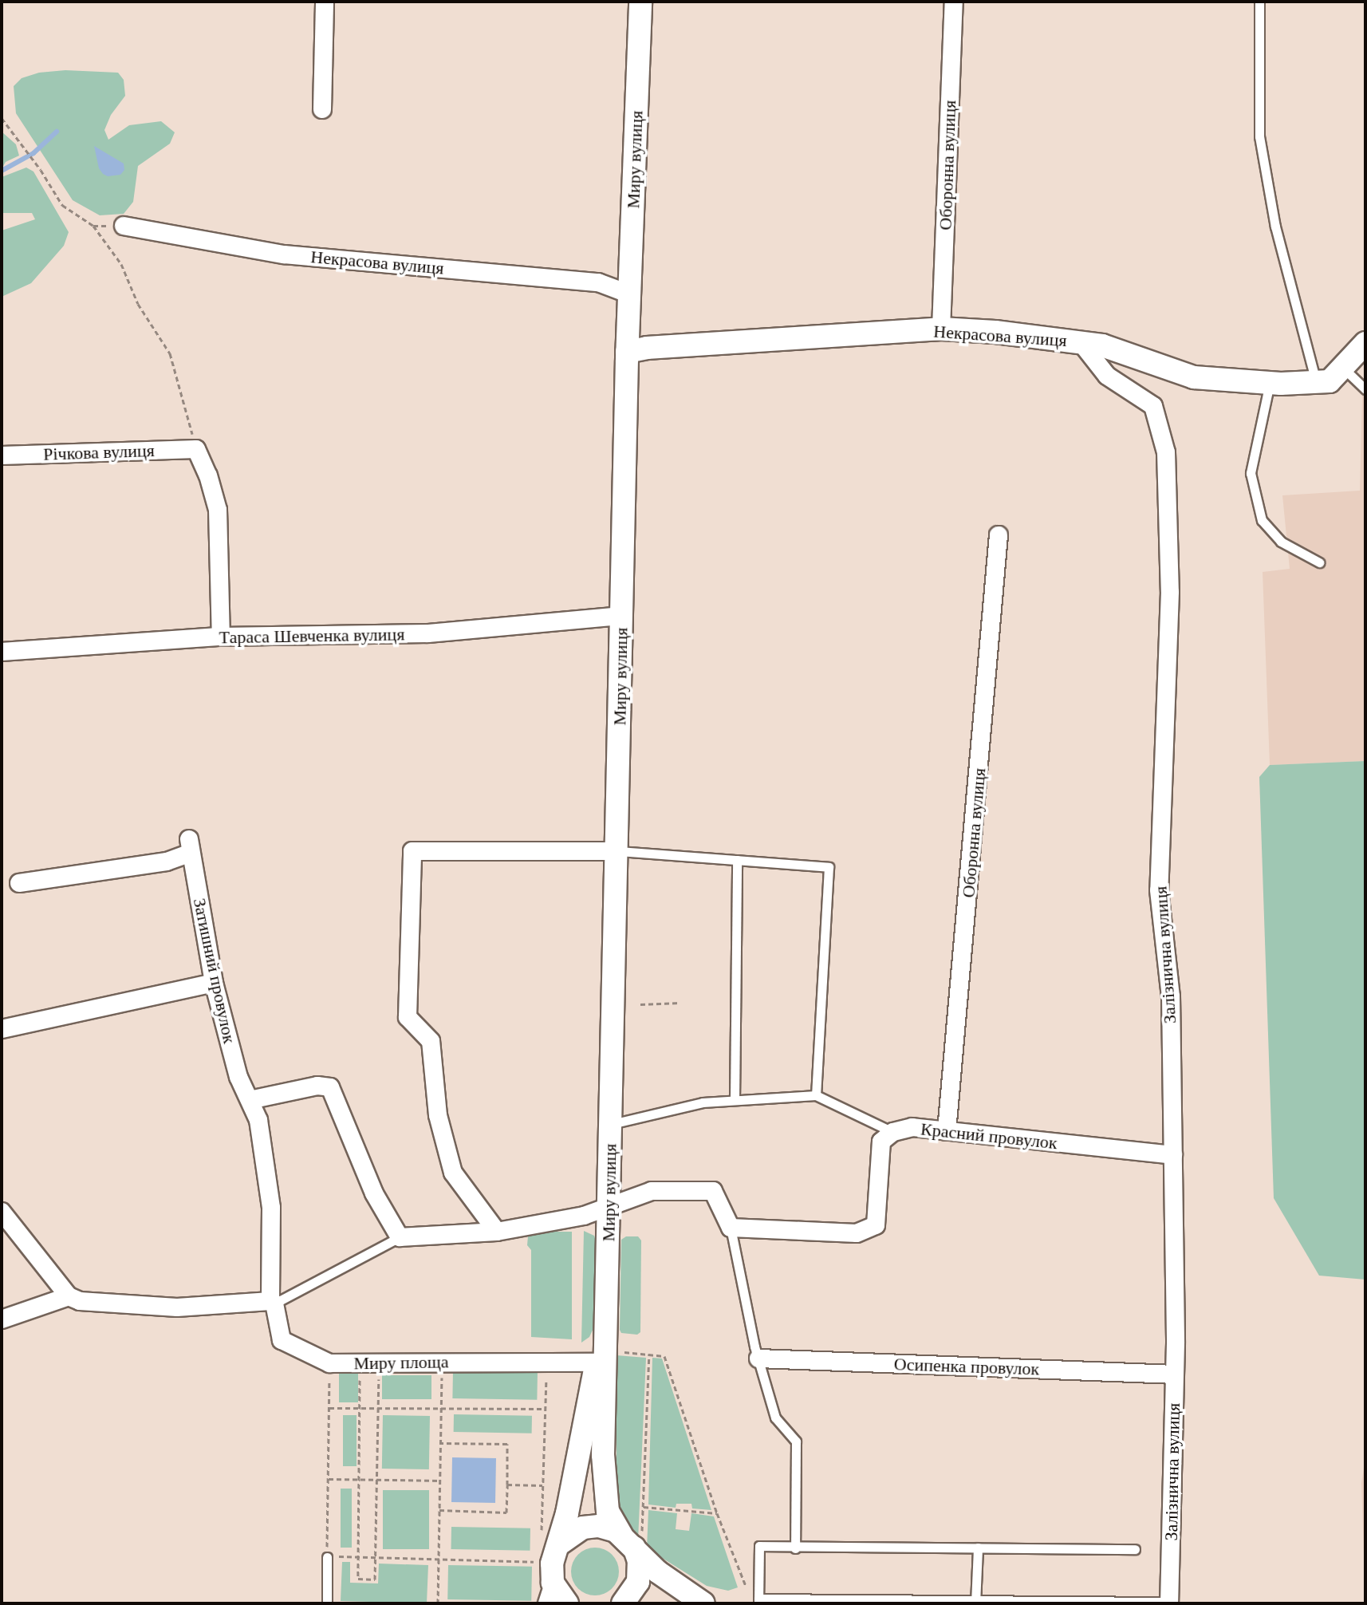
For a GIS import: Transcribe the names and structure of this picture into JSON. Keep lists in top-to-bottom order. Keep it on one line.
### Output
{"streets":{"street":["Миру вулиця","Оборонна вулиця","Некрасова вулиця","Річкова вулиця","Тараса Шевченка вулиця","Залізнична вулиця","Затишний провулок","Красний провулок","Миру площа","Осипенка провулок"]},"crossings":[["Миру вулиця","Некрасова вулиця"],["Миру вулиця","Тараса Шевченка вулиця"],["Миру вулиця","Миру площа"],["Оборонна вулиця","Некрасова вулиця"],["Оборонна вулиця","Красний провулок"],["Некрасова вулиця","Залізнична вулиця"],["Залізнична вулиця","Красний провулок"],["Залізнична вулиця","Осипенка провулок"]]}
